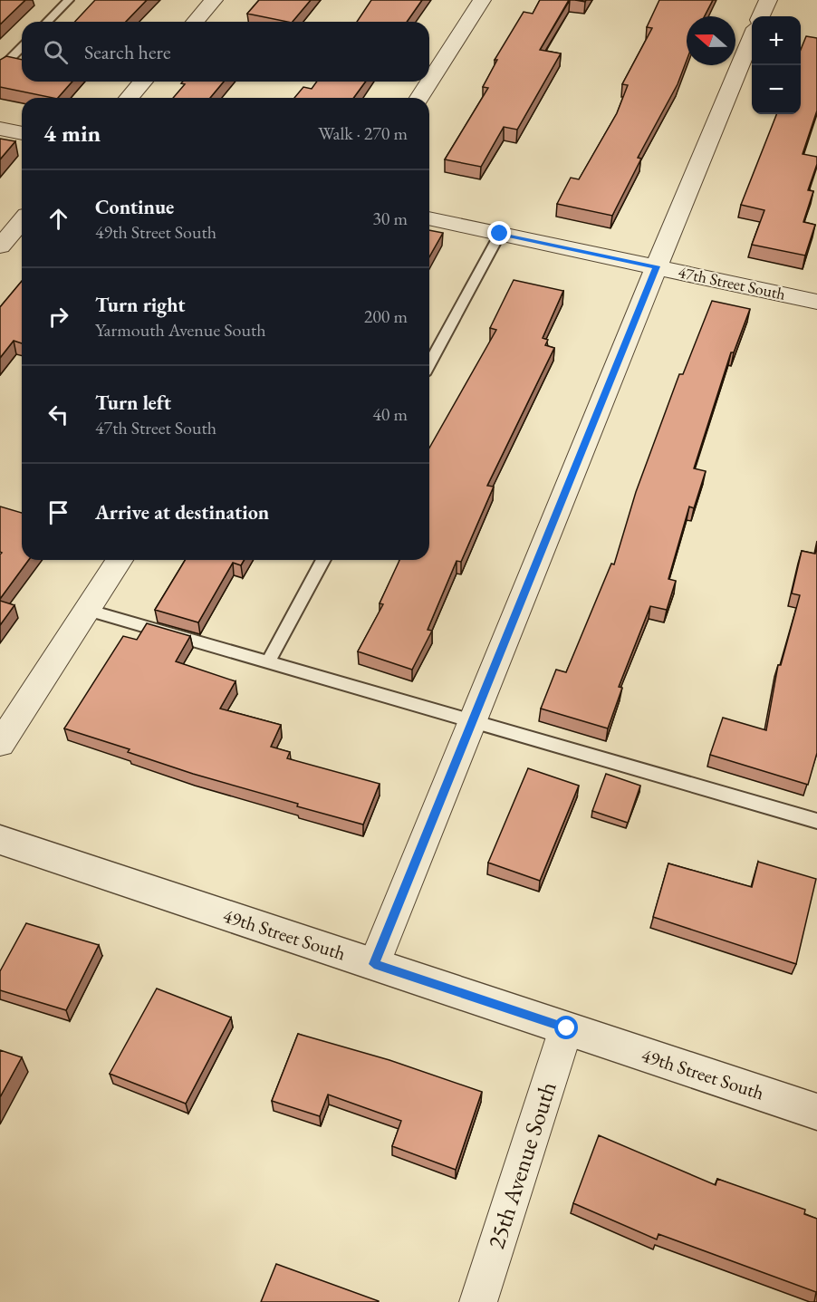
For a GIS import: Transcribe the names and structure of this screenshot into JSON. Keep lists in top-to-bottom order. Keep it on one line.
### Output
{"streets":{"street":["47th Street South","49th Street South","25th Avenue South"]},"crossings":[["49th Street South","25th Avenue South"]],"north":"left","page":{"map_buttons":["+","−"],"search":"Search here","heading":["4 min","Walk · 270 m"],"list":[["Continue","49th Street South","30 m"],["Turn right","Yarmouth Avenue South","200 m"],["Turn left","47th Street South","40 m"],"Arrive at destination"]}}
